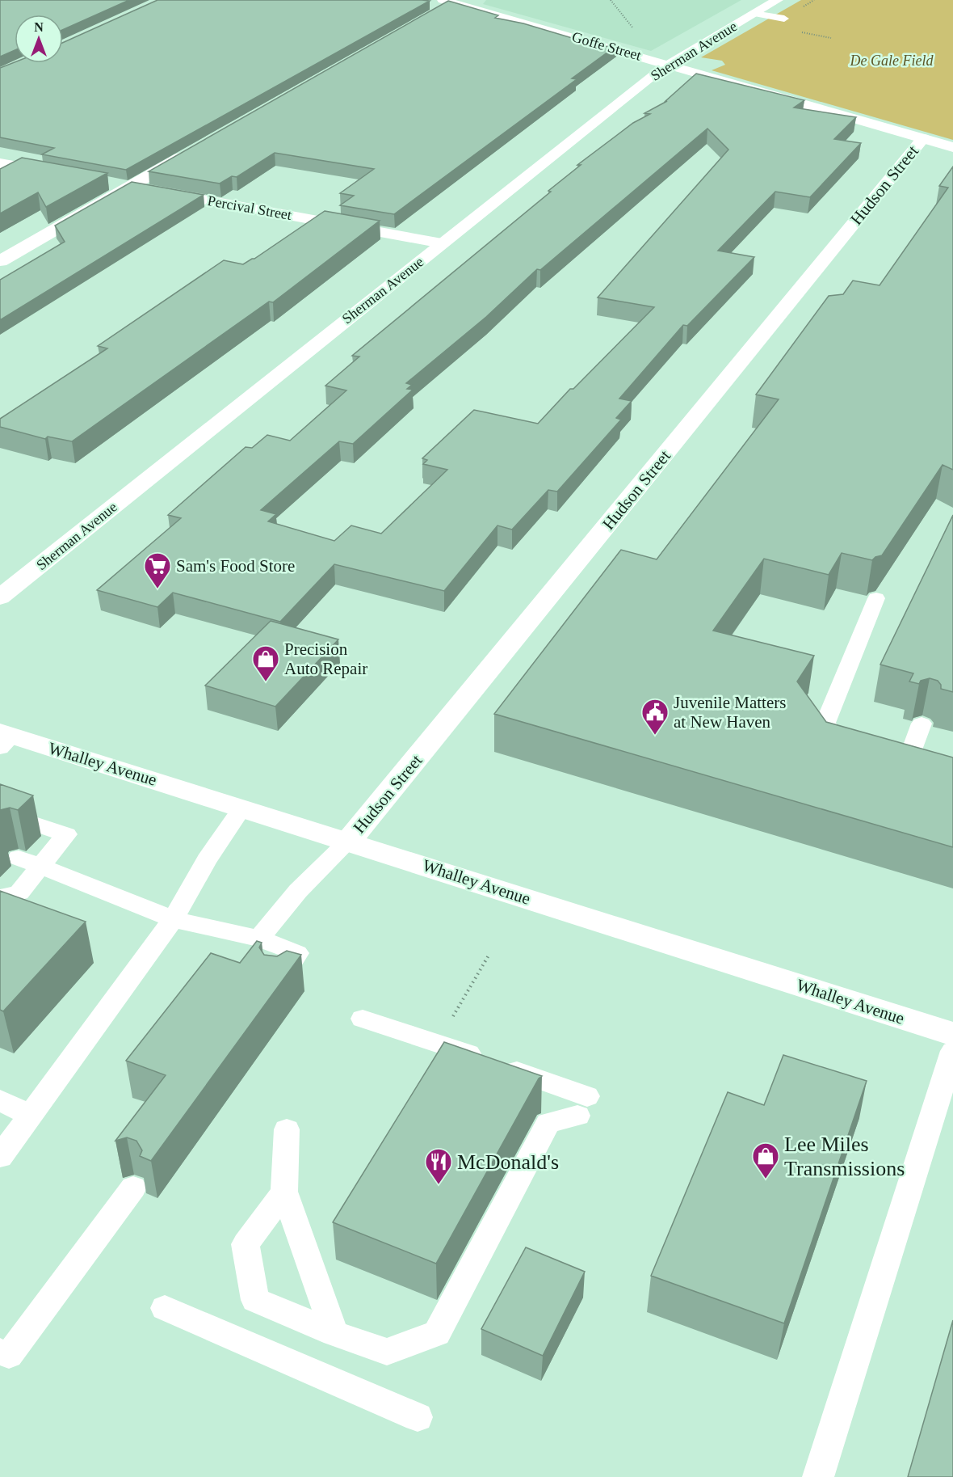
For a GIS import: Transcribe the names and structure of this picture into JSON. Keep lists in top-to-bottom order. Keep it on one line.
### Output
{"streets":{"main road":["Goffe Street","Sherman Avenue","Hudson Street","Percival Street","Whalley Avenue"]},"crossings":[["Goffe Street","Sherman Avenue"],["Goffe Street","Hudson Street"],["Sherman Avenue","Percival Street"],["Hudson Street","Whalley Avenue"]],"parks":["De Gale Field"],"places":{"supermarket":["Sam's Food Store"],"shop":["Precision Auto Repair","Lee Miles Transmissions"],"public building":["Juvenile Matters at New Haven"],"restaurant":["McDonald's"]},"north":"top"}
